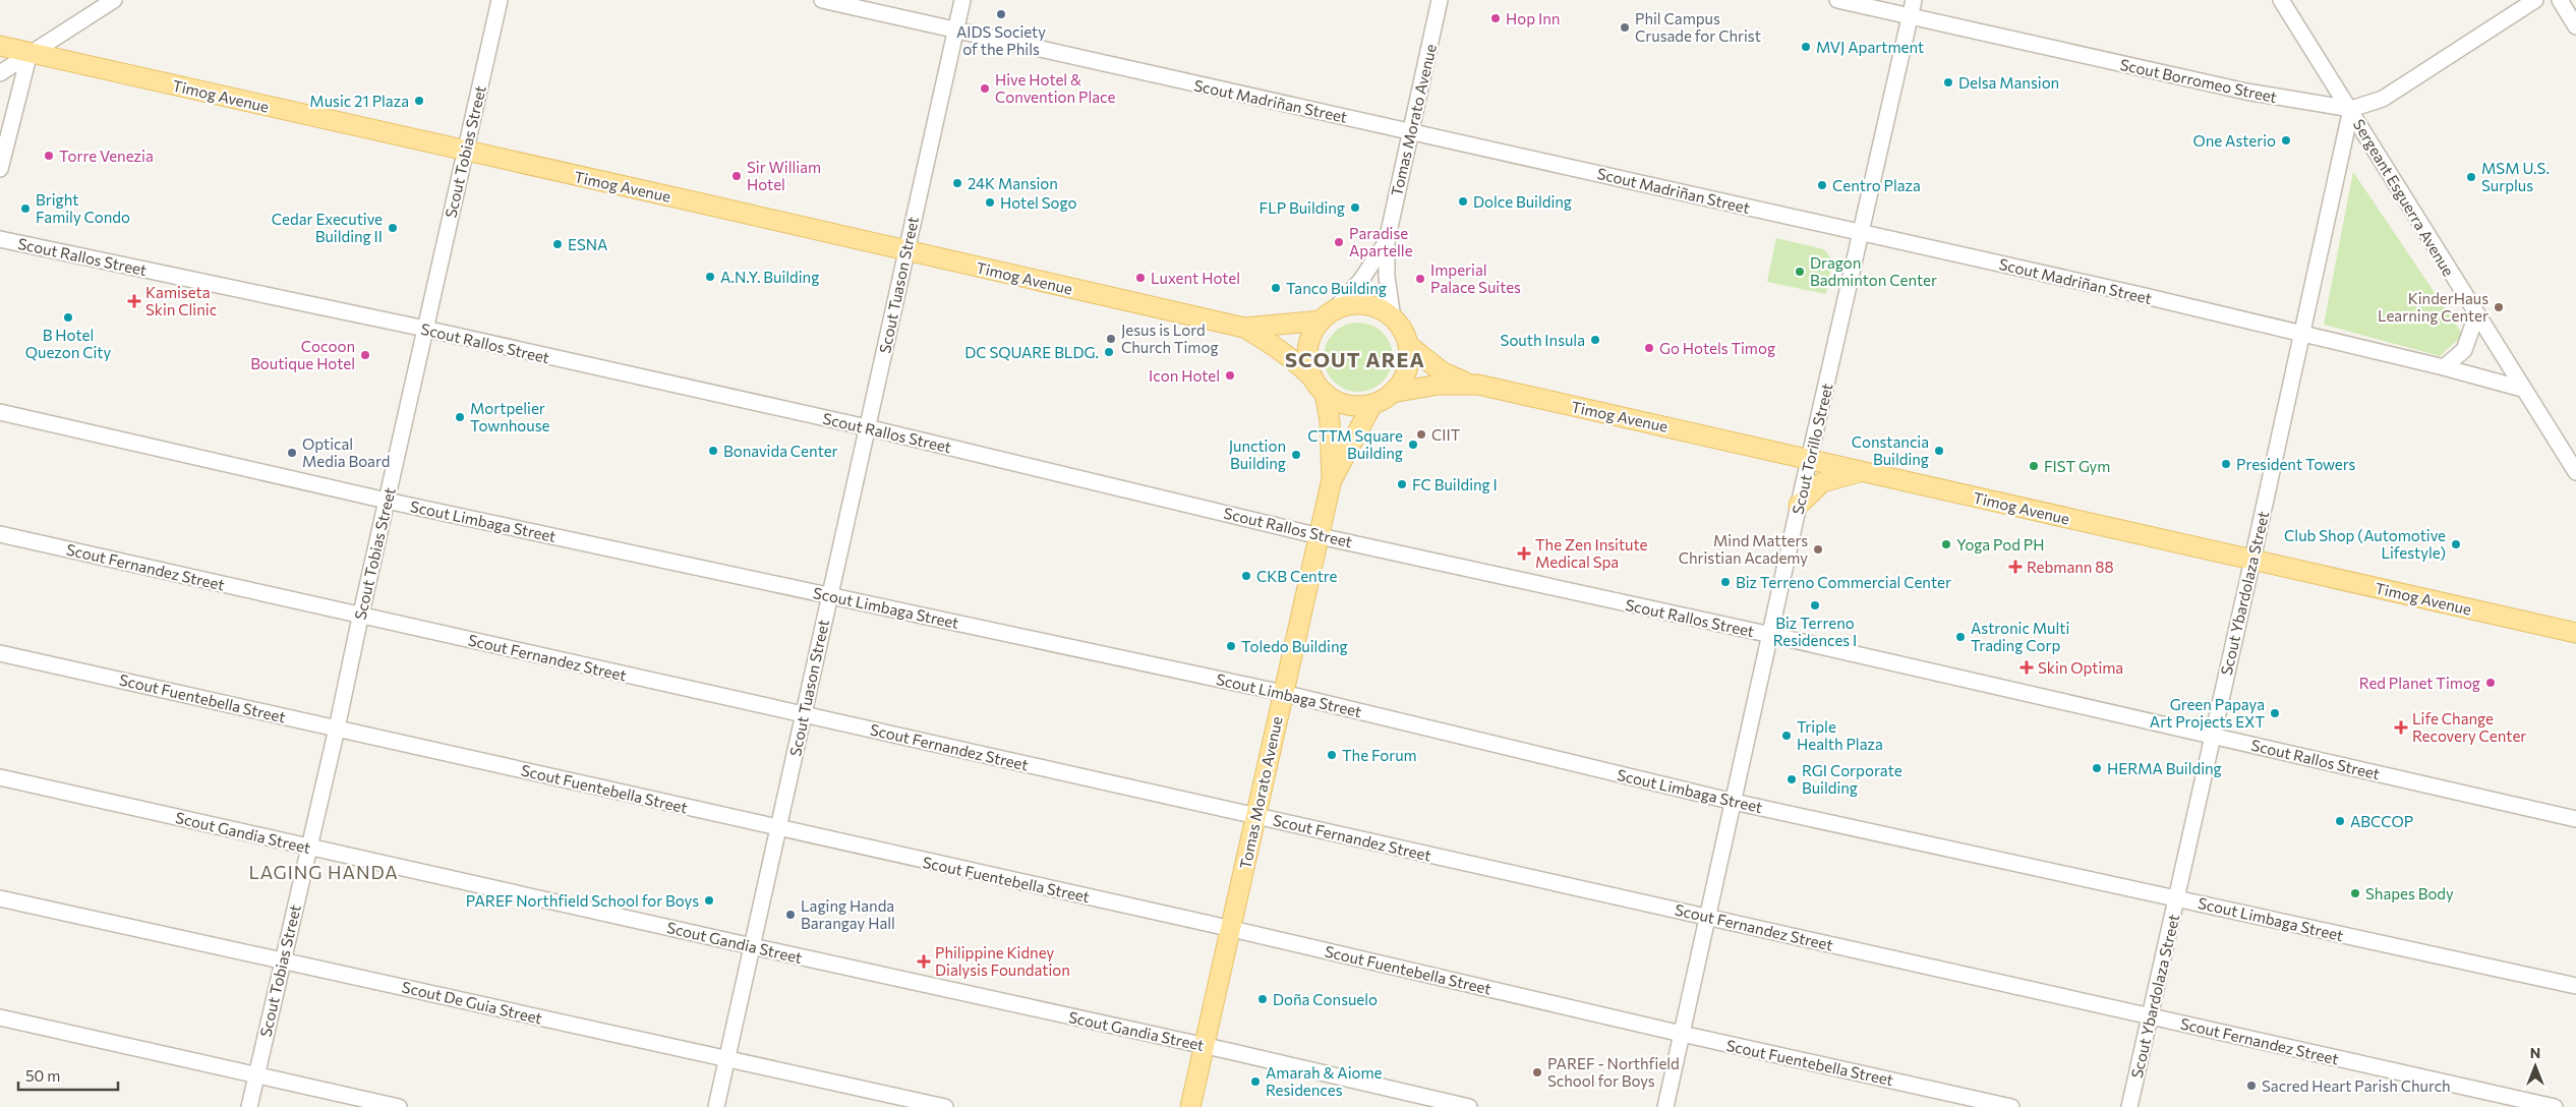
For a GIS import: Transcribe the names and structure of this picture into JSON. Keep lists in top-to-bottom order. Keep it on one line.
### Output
{"streets":{"main road":["Timog Avenue","Tomas Morato Avenue"],"street":["Scout Borromeo Street","Scout Madriñan Street","Scout Tobias Street","Sergeant Esguerra Avenue","Scout Rallos Street","Scout Tuason Street","Scout Torillo Street","Scout Limbaga Street","Scout Fernandez Street","Scout Ybardolaza Street","Scout Fuentebella Street","Scout Gandia Street","Scout De Guia Street"]},"crossings":[["Scout Borromeo Street","Sergeant Esguerra Avenue"],["Scout Borromeo Street","Scout Torillo Street"],["Scout Borromeo Street","Scout Ybardolaza Street"],["Timog Avenue","Tomas Morato Avenue"],["Timog Avenue","Scout Tobias Street"],["Timog Avenue","Scout Tuason Street"],["Timog Avenue","Scout Torillo Street"],["Timog Avenue","Scout Ybardolaza Street"],["Scout Madriñan Street","Tomas Morato Avenue"],["Scout Madriñan Street","Sergeant Esguerra Avenue"],["Scout Madriñan Street","Scout Tuason Street"],["Scout Madriñan Street","Scout Torillo Street"],["Scout Madriñan Street","Scout Ybardolaza Street"],["Tomas Morato Avenue","Scout Rallos Street"],["Tomas Morato Avenue","Scout Limbaga Street"],["Tomas Morato Avenue","Scout Fernandez Street"],["Tomas Morato Avenue","Scout Fuentebella Street"],["Tomas Morato Avenue","Scout Gandia Street"],["Scout Tobias Street","Scout Rallos Street"],["Scout Tobias Street","Scout Limbaga Street"],["Scout Tobias Street","Scout Fernandez Street"],["Scout Tobias Street","Scout Fuentebella Street"],["Scout Tobias Street","Scout Gandia Street"],["Scout Tobias Street","Scout De Guia Street"],["Sergeant Esguerra Avenue","Scout Ybardolaza Street"],["Scout Rallos Street","Scout Tuason Street"],["Scout Rallos Street","Scout Torillo Street"],["Scout Rallos Street","Scout Ybardolaza Street"],["Scout Tuason Street","Scout Limbaga Street"],["Scout Tuason Street","Scout Fernandez Street"],["Scout Tuason Street","Scout Fuentebella Street"],["Scout Tuason Street","Scout Gandia Street"],["Scout Tuason Street","Scout De Guia Street"],["Scout Torillo Street","Scout Limbaga Street"],["Scout Torillo Street","Scout Fernandez Street"],["Scout Torillo Street","Scout Fuentebella Street"],["Scout Limbaga Street","Scout Ybardolaza Street"],["Scout Fernandez Street","Scout Ybardolaza Street"]],"districts":["SCOUT AREA","LAGING HANDA"],"places":{"other":["AIDS Society of the Phils","Hop Inn","Phil Campus Crusade for Christ","MVJ Apartment","Delsa Mansion","Hive Hotel & Convention Place","Music 21 Plaza","One Asterio","Torre Venezia","Sir William Hotel","MSM U.S. Surplus","24K Mansion","Centro Plaza","Dolce Building","Hotel Sogo","FLP Building","Bright Family Condo","Cedar Executive Building II","Paradise Apartelle","ESNA","Dragon Badminton Center","A.N.Y. Building","Luxent Hotel","Imperial Palace Suites","Tanco Building","KinderHaus Learning Center","B Hotel Quezon City","Jesus is Lord Church Timog","South Insula","Go Hotels Timog","DC SQUARE BLDG.","Cocoon Boutique Hotel","Icon Hotel","Mortpelier Townhouse","CIIT","CTTM Square Building","Bonavida Center","Constancia Building","Optical Media Board","Junction Building","President Towers","FIST Gym","FC Building I","Yoga Pod PH","Club Shop (Automotive Lifestyle)","Mind Matters Christian Academy","CKB Centre","Biz Terreno Commercial Center","Biz Terreno Residences I","Astronic Multi Trading Corp","Toledo Building","Red Planet Timog","Green Papaya Art Projects EXT","Triple Health Plaza","The Forum","HERMA Building","RGI Corporate Building","ABCCOP","Shapes Body","PAREF Northfield School for Boys","Laging Handa Barangay Hall","Doña Consuelo","PAREF - Northfield School for Boys","Amarah & Aiome Residences","Sacred Heart Parish Church"],"health":["Kamiseta Skin Clinic","The Zen Insitute Medical Spa","Rebmann 88","Skin Optima","Life Change Recovery Center","Philippine Kidney Dialysis Foundation"]},"scale_bar":"50 m","north":"top"}
